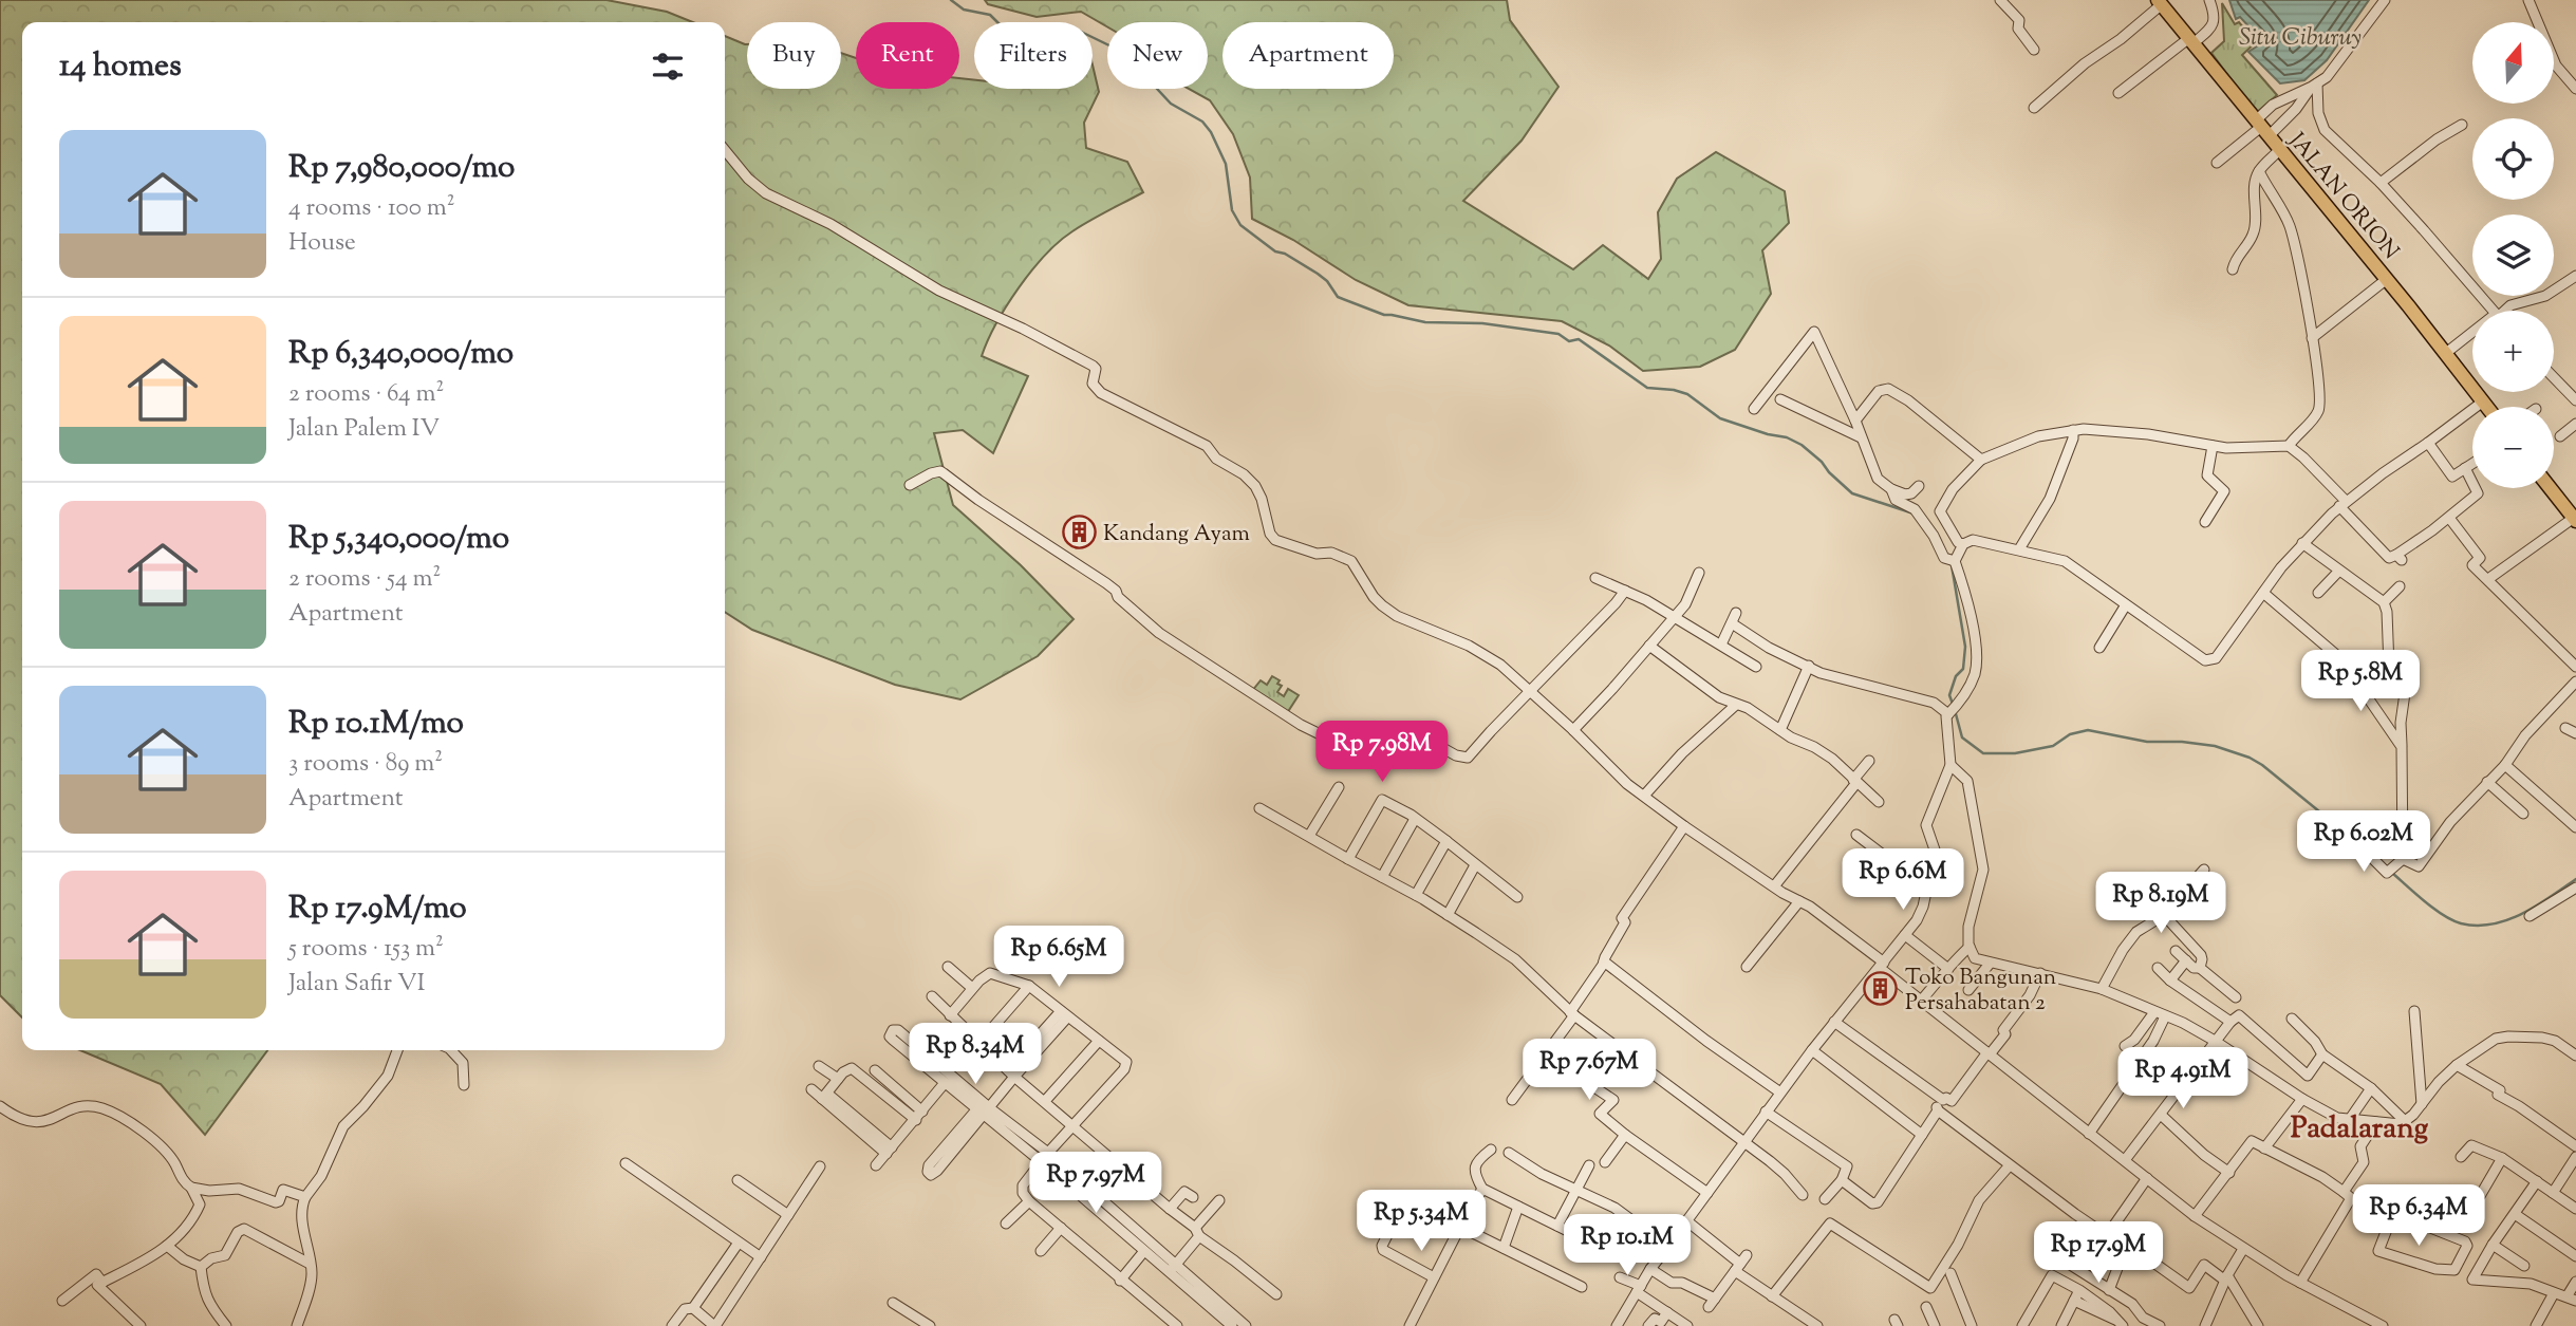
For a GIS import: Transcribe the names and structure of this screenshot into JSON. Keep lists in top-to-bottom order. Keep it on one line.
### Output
{"streets":{"highway":["JALAN ORION"]},"districts":["Padalarang"],"water":["Situ Ciburuy"],"places":{"building":["Kandang Ayam","Toko Bangunan Persahabatan 2"]},"north":"top","page":{"map_buttons":["+","−"],"chip":["Buy","Rent","Filters","New","Apartment"],"heading":"14 homes","list":[{"name":"Rp 7,980,000/mo","note":"4 rooms · 100 m² · House"},{"name":"Rp 6,340,000/mo","note":"2 rooms · 64 m² · Jalan Palem IV"},{"name":"Rp 5,340,000/mo","note":"2 rooms · 54 m² · Apartment"},{"name":"Rp 10.1M/mo","note":"3 rooms · 89 m² · Apartment"},{"name":"Rp 17.9M/mo","note":"5 rooms · 153 m² · Jalan Safir VI"}],"price":["Rp 5.8M","Rp 7.98M","Rp 6.02M","Rp 6.6M","Rp 8.19M","Rp 6.65M","Rp 8.34M","Rp 7.67M","Rp 4.91M","Rp 7.97M","Rp 6.34M","Rp 5.34M","Rp 10.1M","Rp 17.9M"]}}
